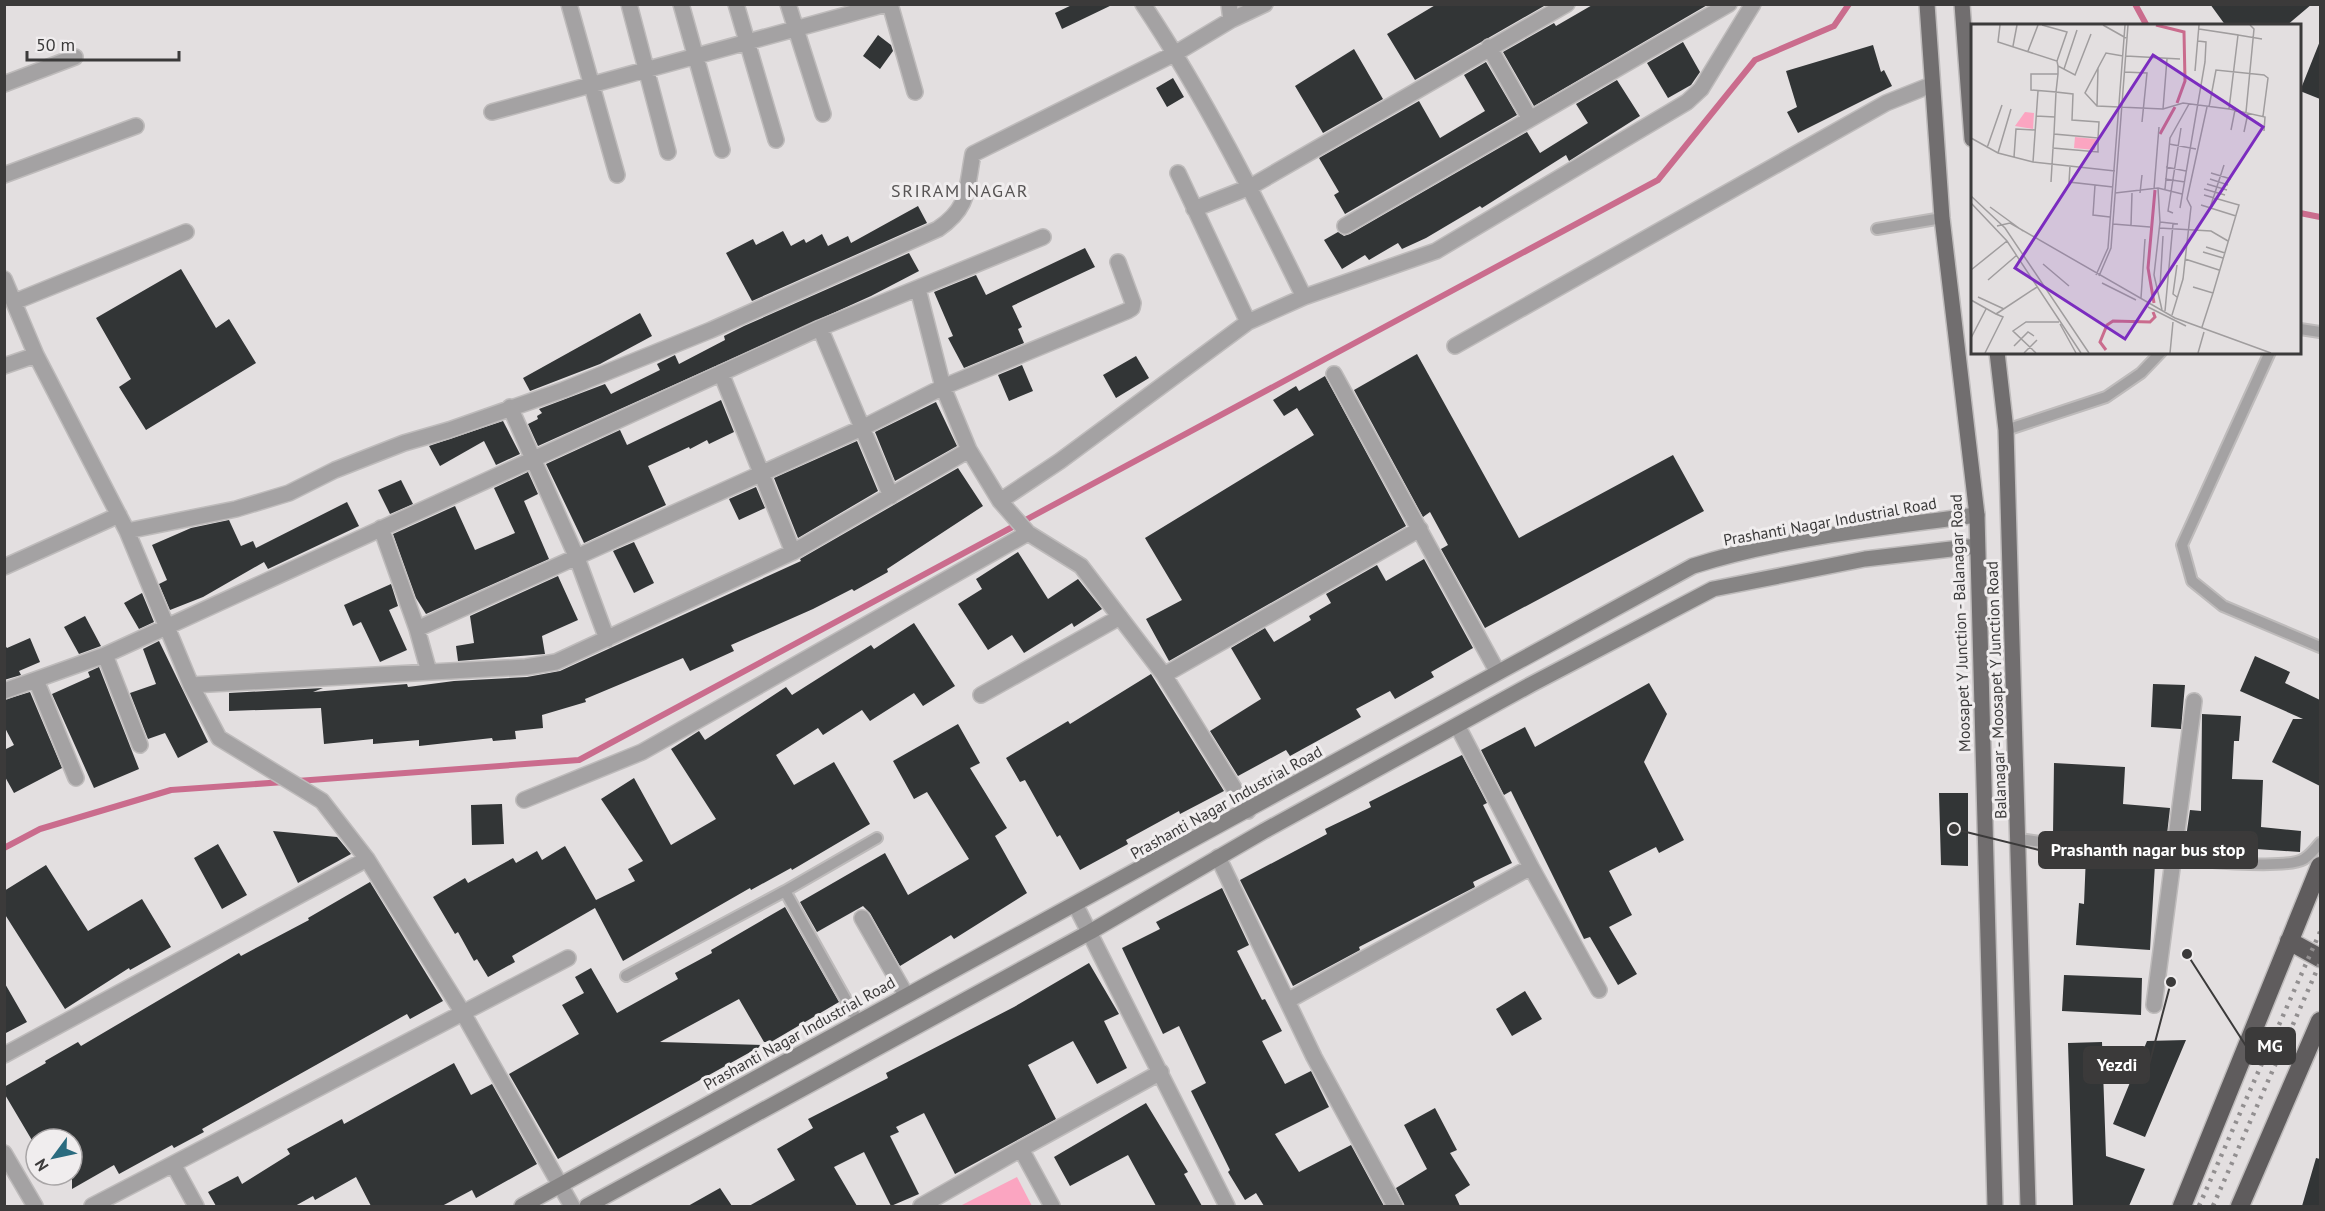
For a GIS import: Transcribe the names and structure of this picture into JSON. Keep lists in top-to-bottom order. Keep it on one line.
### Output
{"streets":{"main road":["Moosapet Y Junction - Balanagar Road","Balanagar - Moosapet Y Junction Road"],"street":["Prashanti Nagar Industrial Road"]},"crossings":[["Prashanti Nagar Industrial Road","Moosapet Y Junction - Balanagar Road"]],"districts":["SRIRAM NAGAR"],"places":["Prashanth nagar bus stop","MG","Yezdi"],"scale_bar":"50 m","north":"bottom left"}
